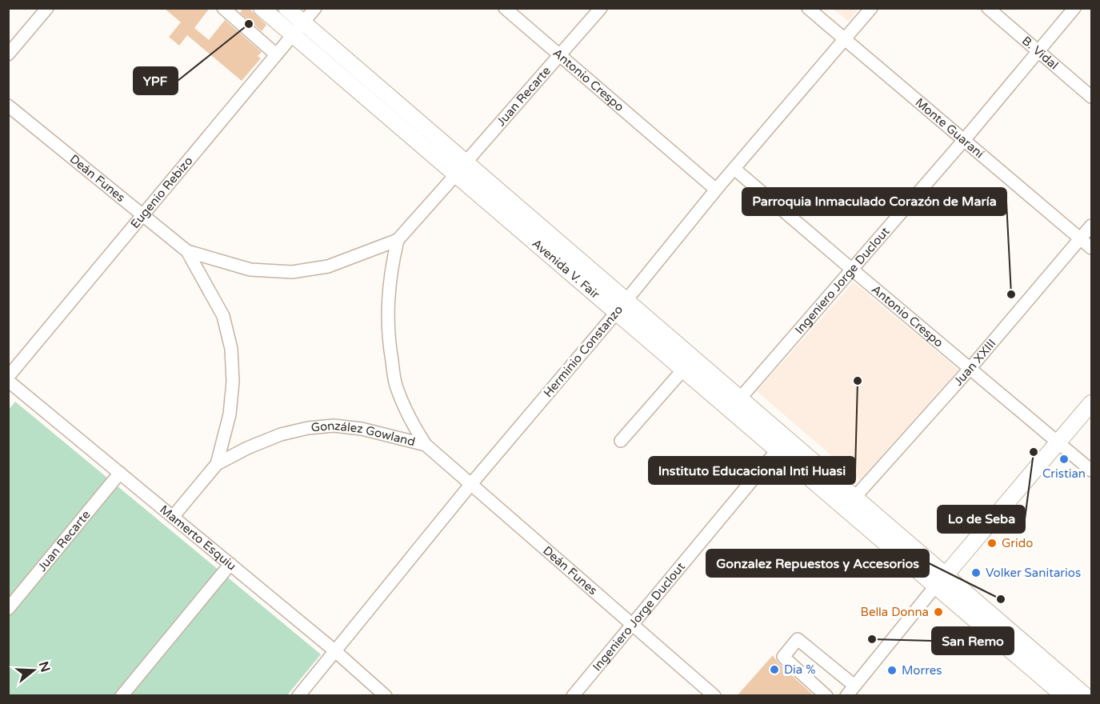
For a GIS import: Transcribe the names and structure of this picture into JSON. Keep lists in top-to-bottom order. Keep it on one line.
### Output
{"streets":{"main road":["Avenida V. Fair"],"street":["B. Vidal","Antonio Crespo","Juan Recarte","Monte Guaraní","Deán Funes","Eugenio Rebizo","Ingeniero Jorge Duclout","Herminio Constanzo","Juan XXIII","González Gowland","Mamerto Esquiu"]},"crossings":[["B. Vidal","Ingeniero Jorge Duclout"],["Antonio Crespo","Juan Recarte"],["Antonio Crespo","Ingeniero Jorge Duclout"],["Antonio Crespo","Herminio Constanzo"],["Antonio Crespo","Juan XXIII"],["Juan Recarte","Avenida V. Fair"],["Juan Recarte","González Gowland"],["Juan Recarte","Mamerto Esquiu"],["Monte Guaraní","Ingeniero Jorge Duclout"],["Monte Guaraní","Herminio Constanzo"],["Monte Guaraní","Juan XXIII"],["Deán Funes","Eugenio Rebizo"],["Deán Funes","Ingeniero Jorge Duclout"],["Deán Funes","Herminio Constanzo"],["Deán Funes","González Gowland"],["Eugenio Rebizo","Avenida V. Fair"],["Avenida V. Fair","Ingeniero Jorge Duclout"],["Avenida V. Fair","Herminio Constanzo"],["Avenida V. Fair","Juan XXIII"],["Herminio Constanzo","Mamerto Esquiu"]],"places":["YPF","Parroquia Inmaculado Corazón de María","Instituto Educacional Inti Huasi","Lo de Seba","Cristian","Grido","Volker Sanitarios","Gonzalez Repuestos y Accesorios","Bella Donna","San Remo","Dia %","Morres"],"north":"right"}
